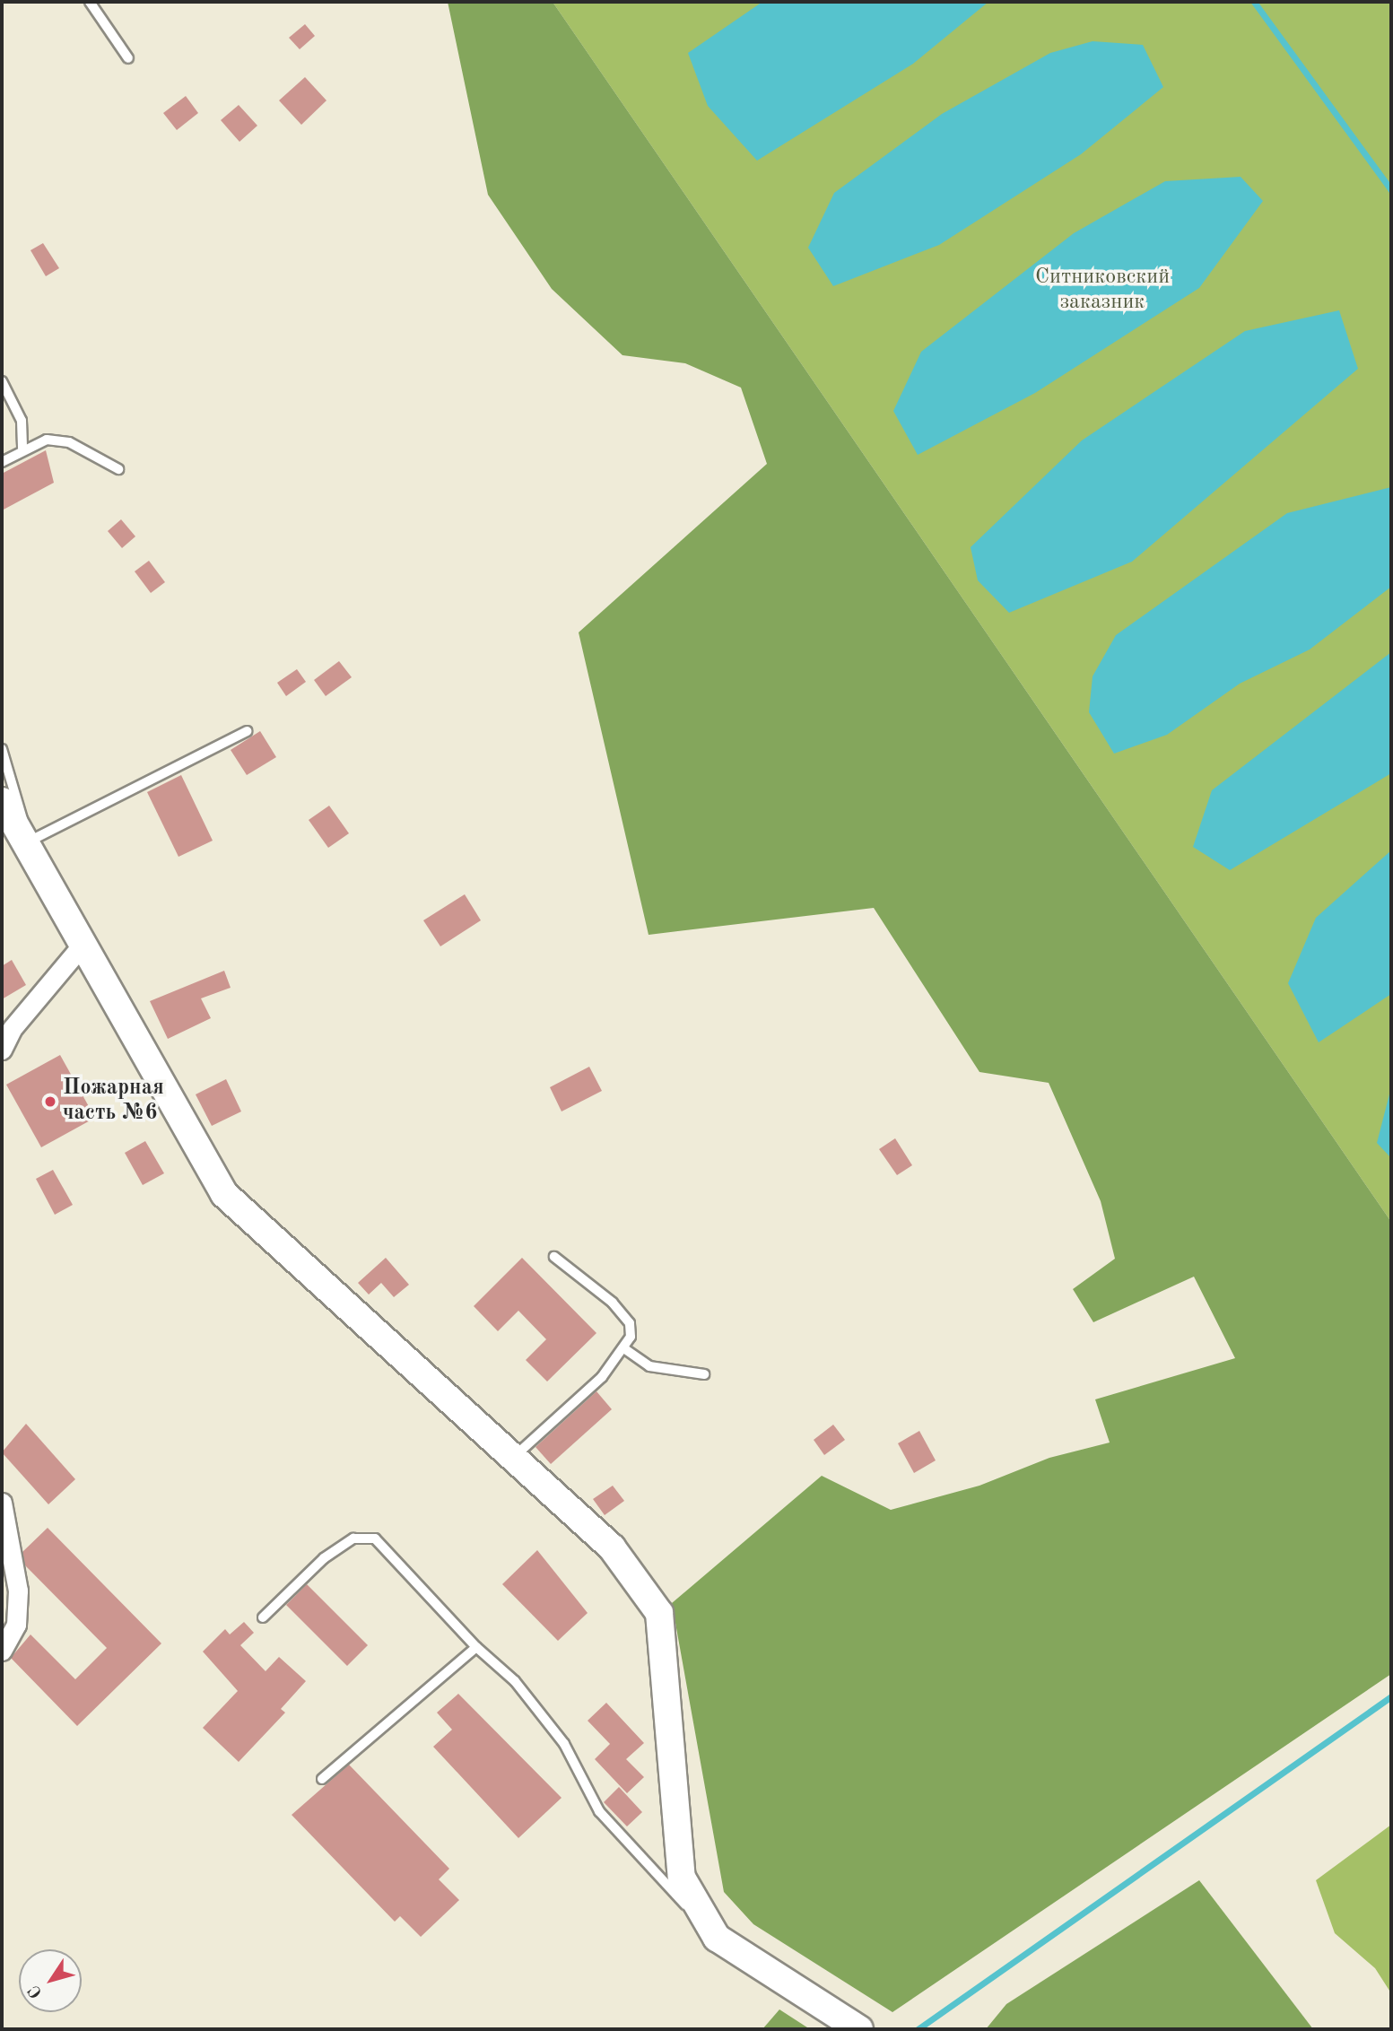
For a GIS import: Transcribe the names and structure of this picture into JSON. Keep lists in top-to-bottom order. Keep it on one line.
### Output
{"parks":["Ситниковский заказник"],"places":["Пожарная часть №6"],"north":"bottom left"}
